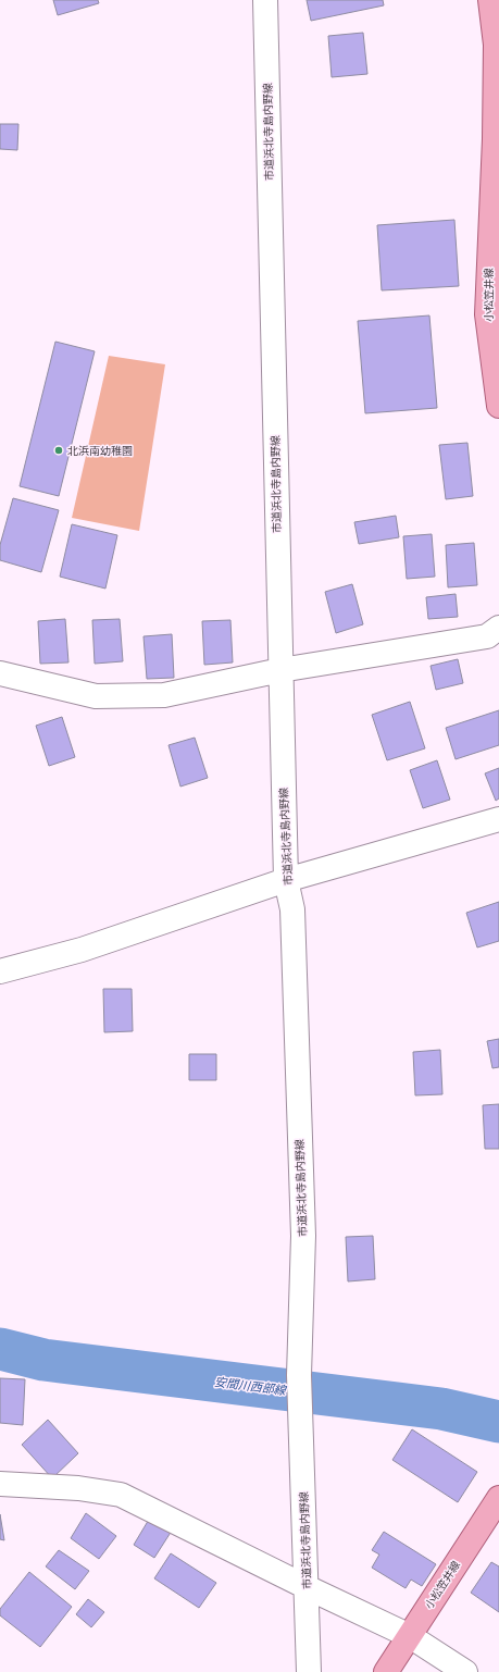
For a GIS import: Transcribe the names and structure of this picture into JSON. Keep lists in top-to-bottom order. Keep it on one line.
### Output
{"streets":{"main road":["小松笠井線"],"street":["市道浜北寺島内野線"]},"water":["安間川西部線"],"places":["北浜南幼稚園"]}
